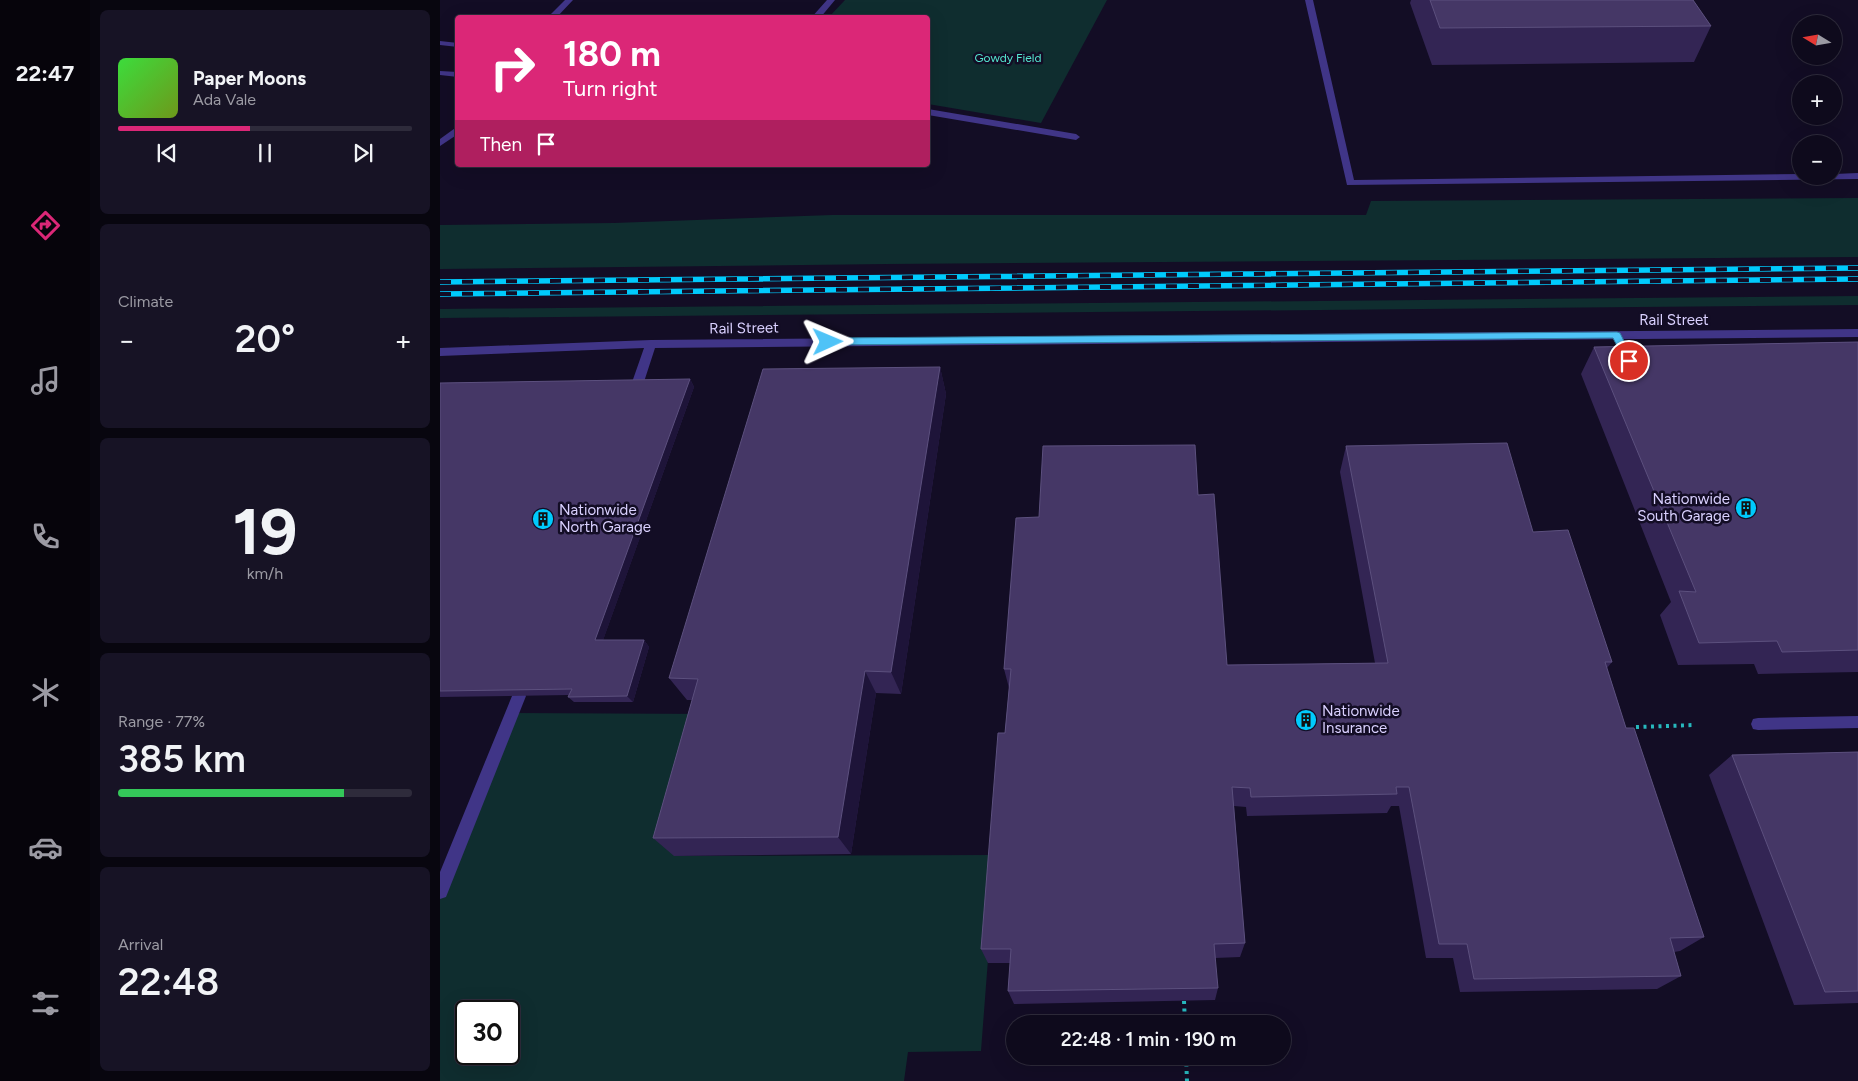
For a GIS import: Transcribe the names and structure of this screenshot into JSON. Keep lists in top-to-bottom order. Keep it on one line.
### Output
{"streets":{"street":["Rail Street"]},"parks":["Gowdy Field"],"places":{"building":["Nationwide South Garage","Nationwide North Garage","Nationwide Insurance"]},"north":"left","page":{"tabs":"22:47","map_buttons":["+","−"],"turn":["180 m","Turn right"],"song":["Paper Moons","Ada Vale"],"then":"Then","tile":["Climate",["19","km/h"],["Range · 77%","385 km"],["Arrival","22:48"]],"heat":["−","20°","+"],"limit":"30","trip":"22:48 · 1 min · 190 m"}}
